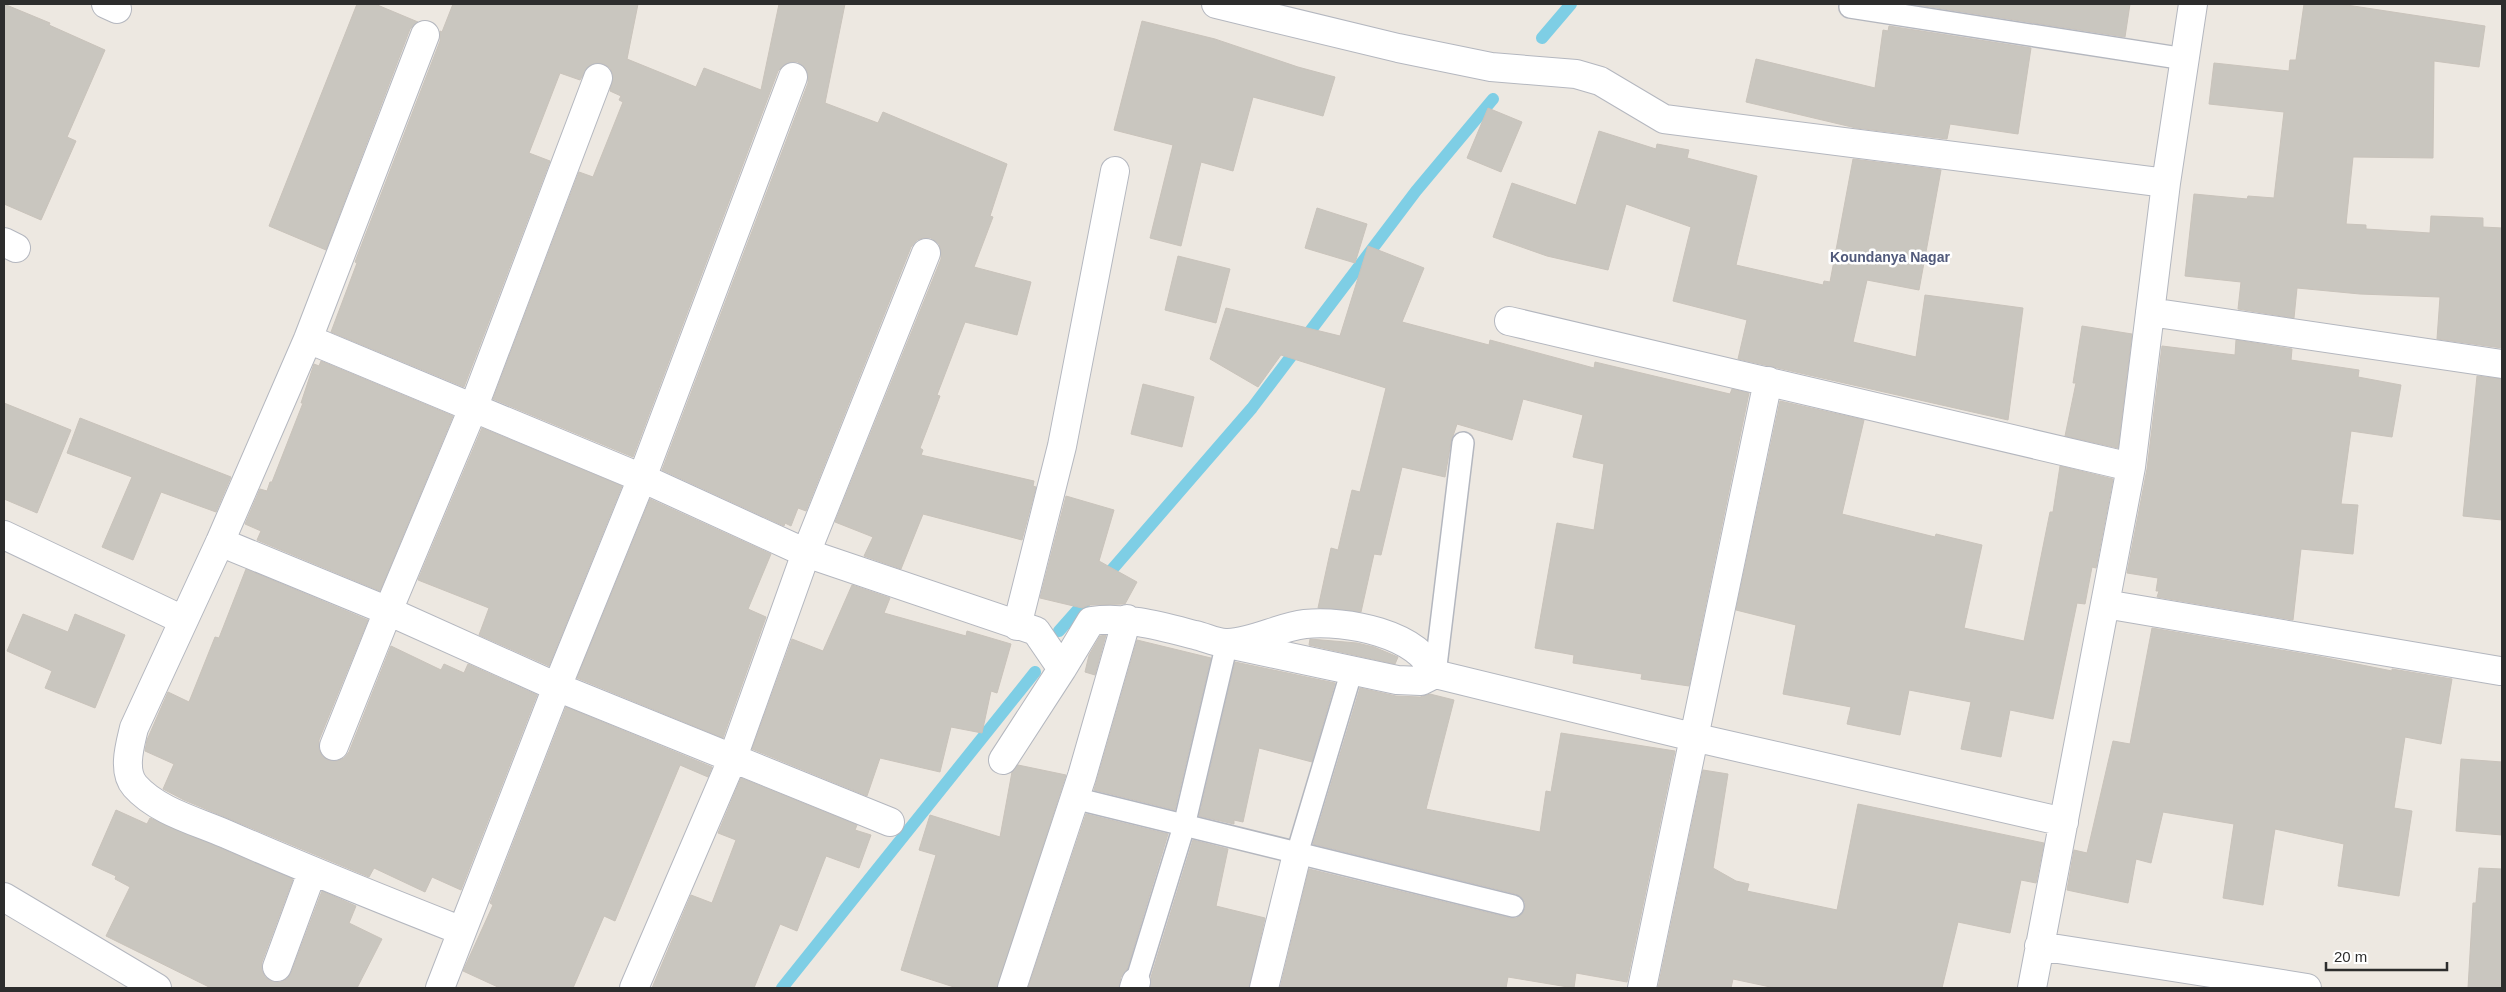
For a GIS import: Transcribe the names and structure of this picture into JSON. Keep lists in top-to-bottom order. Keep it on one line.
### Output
{"districts":["Koundanya Nagar"],"scale_bar":"20 m"}
